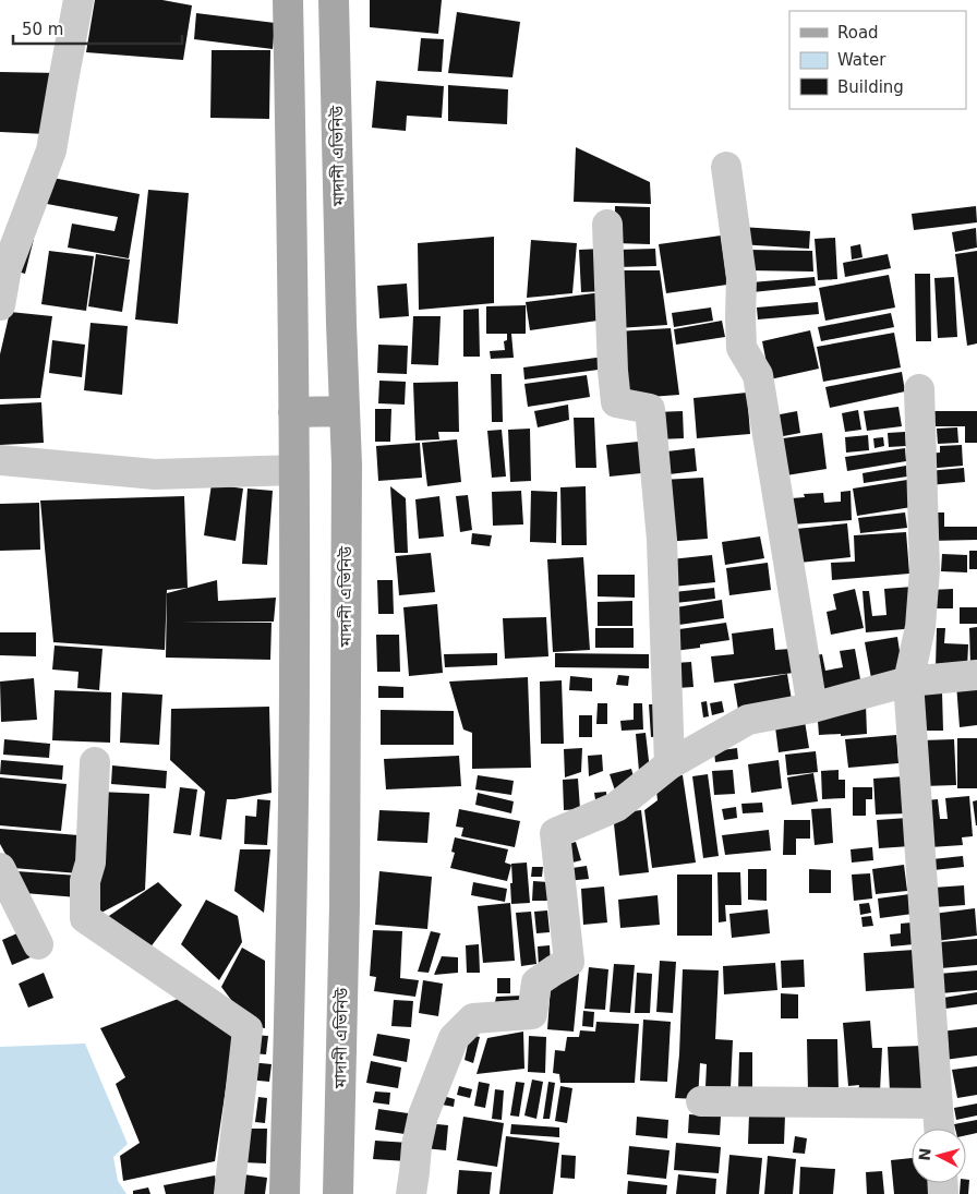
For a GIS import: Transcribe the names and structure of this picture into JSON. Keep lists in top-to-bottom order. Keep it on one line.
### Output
{"streets":{"main road":["মাদানী এভিনিউ"]},"legend":["Road","Water","Building"],"scale_bar":"50 m","north":"left"}
